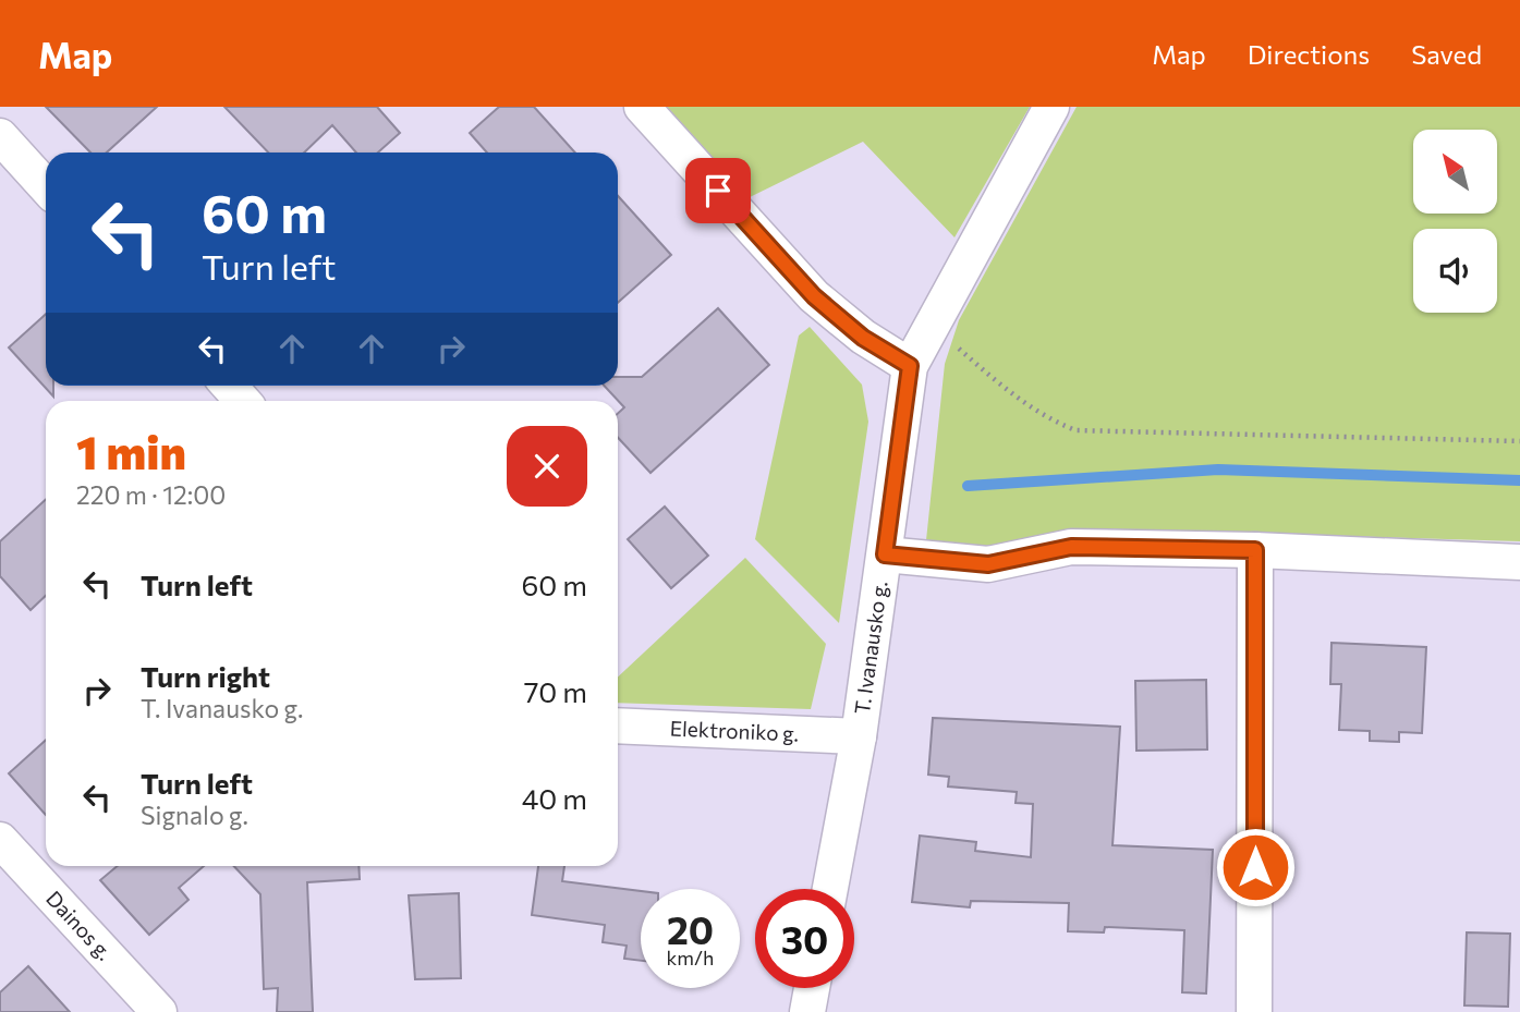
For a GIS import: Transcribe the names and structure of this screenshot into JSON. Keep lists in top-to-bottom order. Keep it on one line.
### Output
{"streets":{"street":["T. Ivanausko g.","Elektroniko g.","Dainos g."]},"crossings":[["T. Ivanausko g.","Elektroniko g."]],"north":"top left","page":{"header":"Map","nav":["Map","Directions","Saved"],"turn":["60 m","Turn left"],"heading":["1 min","220 m · 12:00"],"list":[{"name":"Turn left","value":"60 m"},{"name":"Turn right","note":"T. Ivanausko g.","value":"70 m"},{"name":"Turn left","note":"Signalo g.","value":"40 m"}],"speed":"20 km/h","limit":"30"}}
